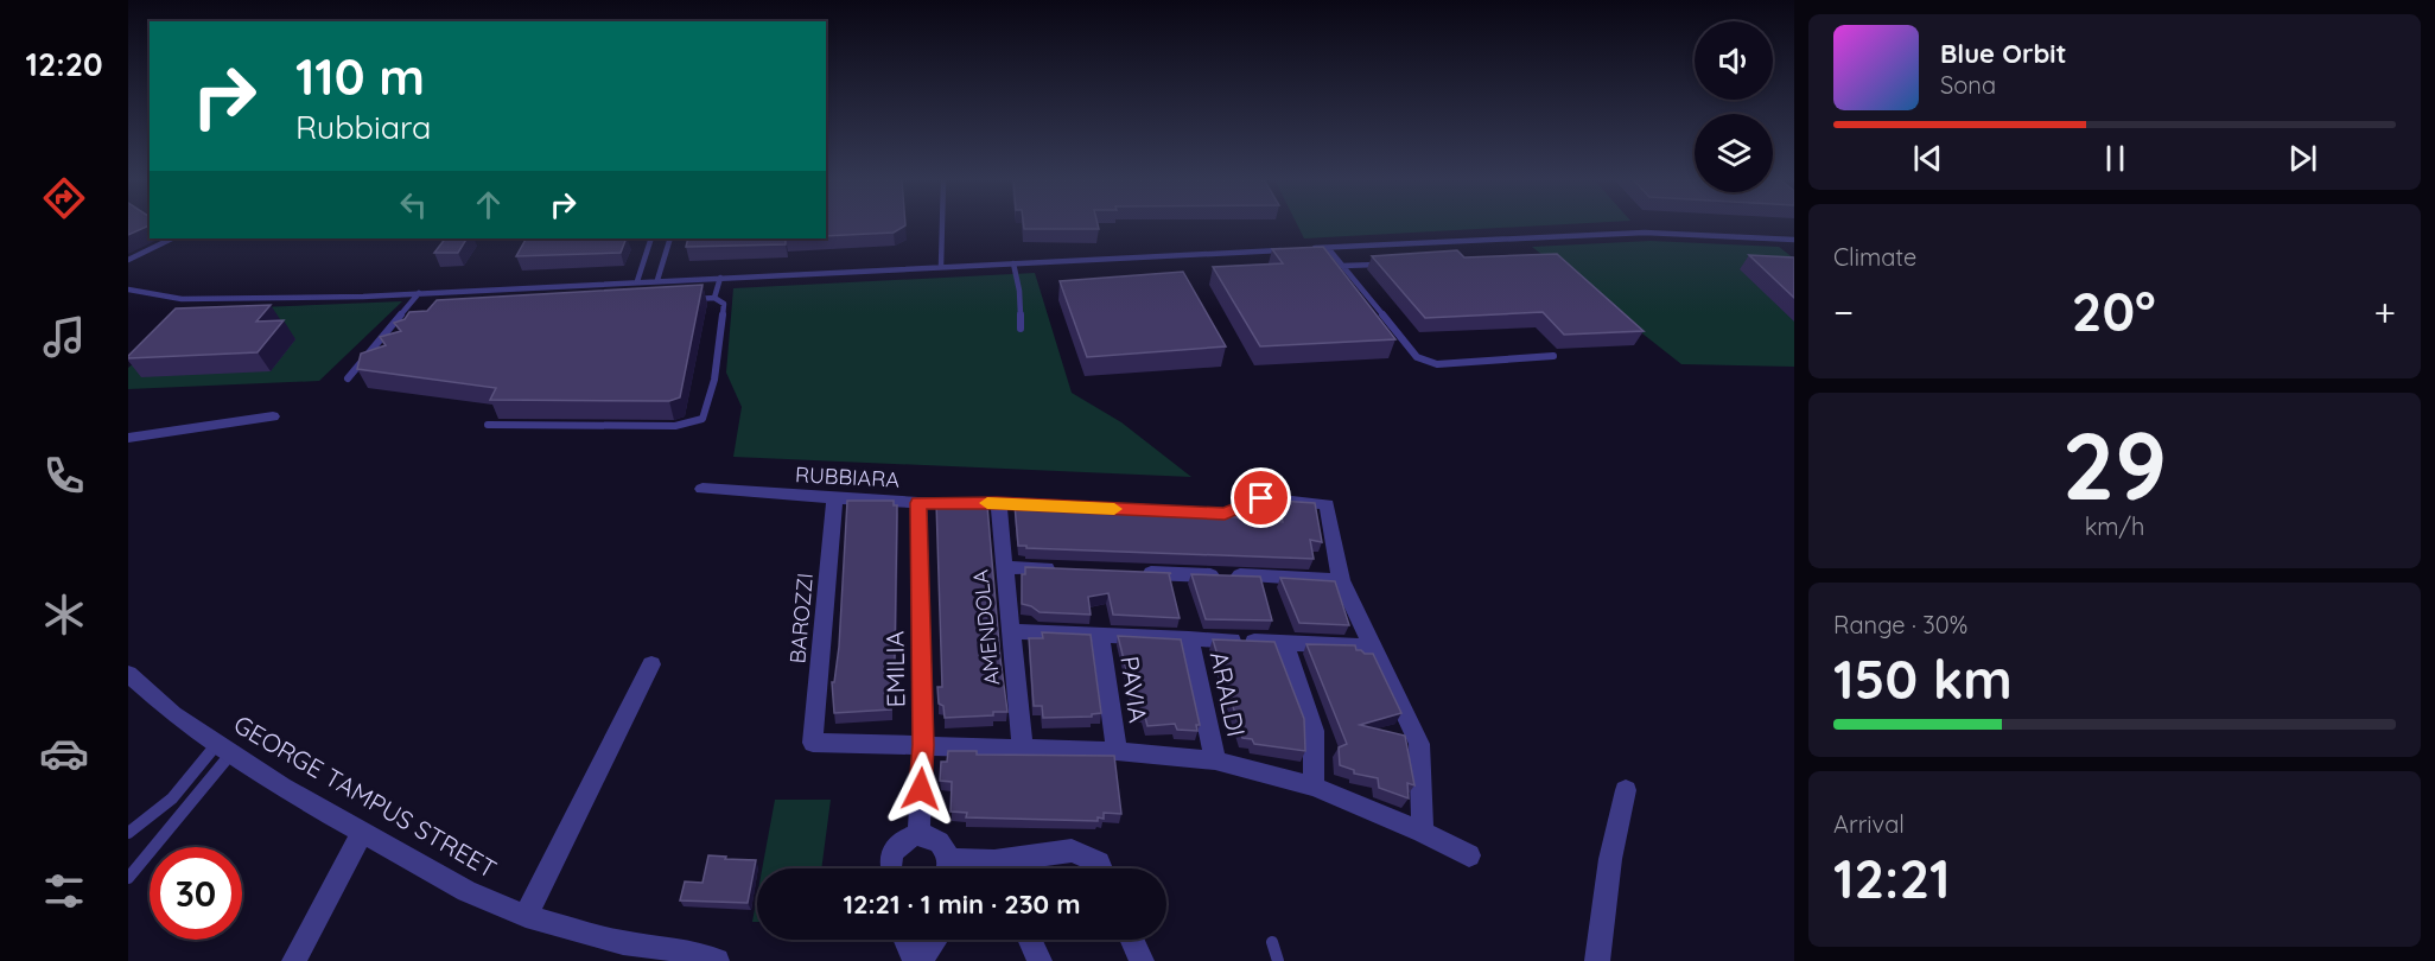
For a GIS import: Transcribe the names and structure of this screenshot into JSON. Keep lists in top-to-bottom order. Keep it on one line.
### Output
{"streets":{"street":["RUBBIARA","BAROZZI","AMENDOLA","EMILIA","PAVIA","ARALDI","GEORGE TAMPUS STREET"]},"crossings":[["RUBBIARA","BAROZZI"],["RUBBIARA","AMENDOLA"],["RUBBIARA","EMILIA"],["BAROZZI","EMILIA"]],"page":{"tabs":"12:20","turn":["110 m","Rubbiara"],"song":["Blue Orbit","Sona"],"tile":["Climate",["29","km/h"],["Range · 30%","150 km"],["Arrival","12:21"]],"heat":["−","20°","+"],"limit":"30","trip":"12:21 · 1 min · 230 m"}}
